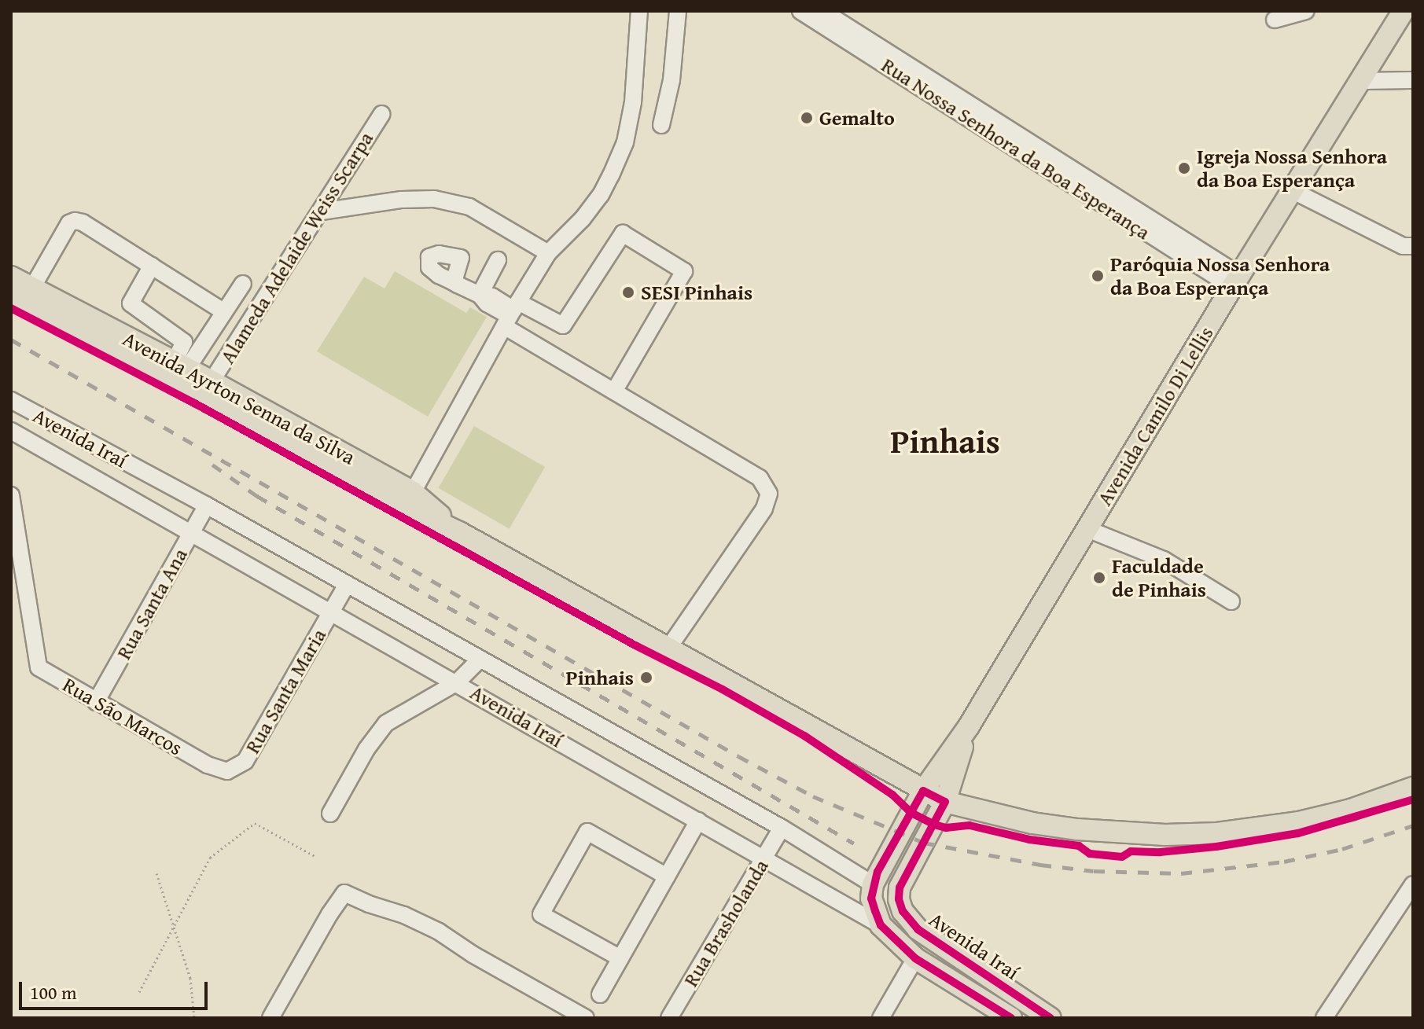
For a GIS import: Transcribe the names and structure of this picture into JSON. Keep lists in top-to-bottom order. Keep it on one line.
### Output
{"streets":{"main road":["Avenida Ayrton Senna da Silva","Avenida Camilo Di Lellis","Avenida Iraí"],"street":["Rua Nossa Senhora da Boa Esperança","Alameda Adelaide Weiss Scarpa","Rua Santa Ana","Rua Santa Maria","Rua São Marcos","Rua Brasholanda"]},"crossings":[["Rua Nossa Senhora da Boa Esperança","Avenida Camilo Di Lellis"],["Alameda Adelaide Weiss Scarpa","Avenida Ayrton Senna da Silva"],["Avenida Ayrton Senna da Silva","Avenida Camilo Di Lellis"],["Avenida Camilo Di Lellis","Avenida Iraí"],["Avenida Iraí","Rua Santa Ana"],["Avenida Iraí","Rua Santa Maria"],["Avenida Iraí","Rua Brasholanda"],["Rua Santa Ana","Rua São Marcos"],["Rua Santa Maria","Rua São Marcos"]],"districts":["Pinhais"],"places":["Gemalto","Igreja Nossa Senhora da Boa Esperança","Paróquia Nossa Senhora da Boa Esperança","SESI Pinhais","Faculdade de Pinhais","Pinhais"],"scale_bar":"100 m"}
